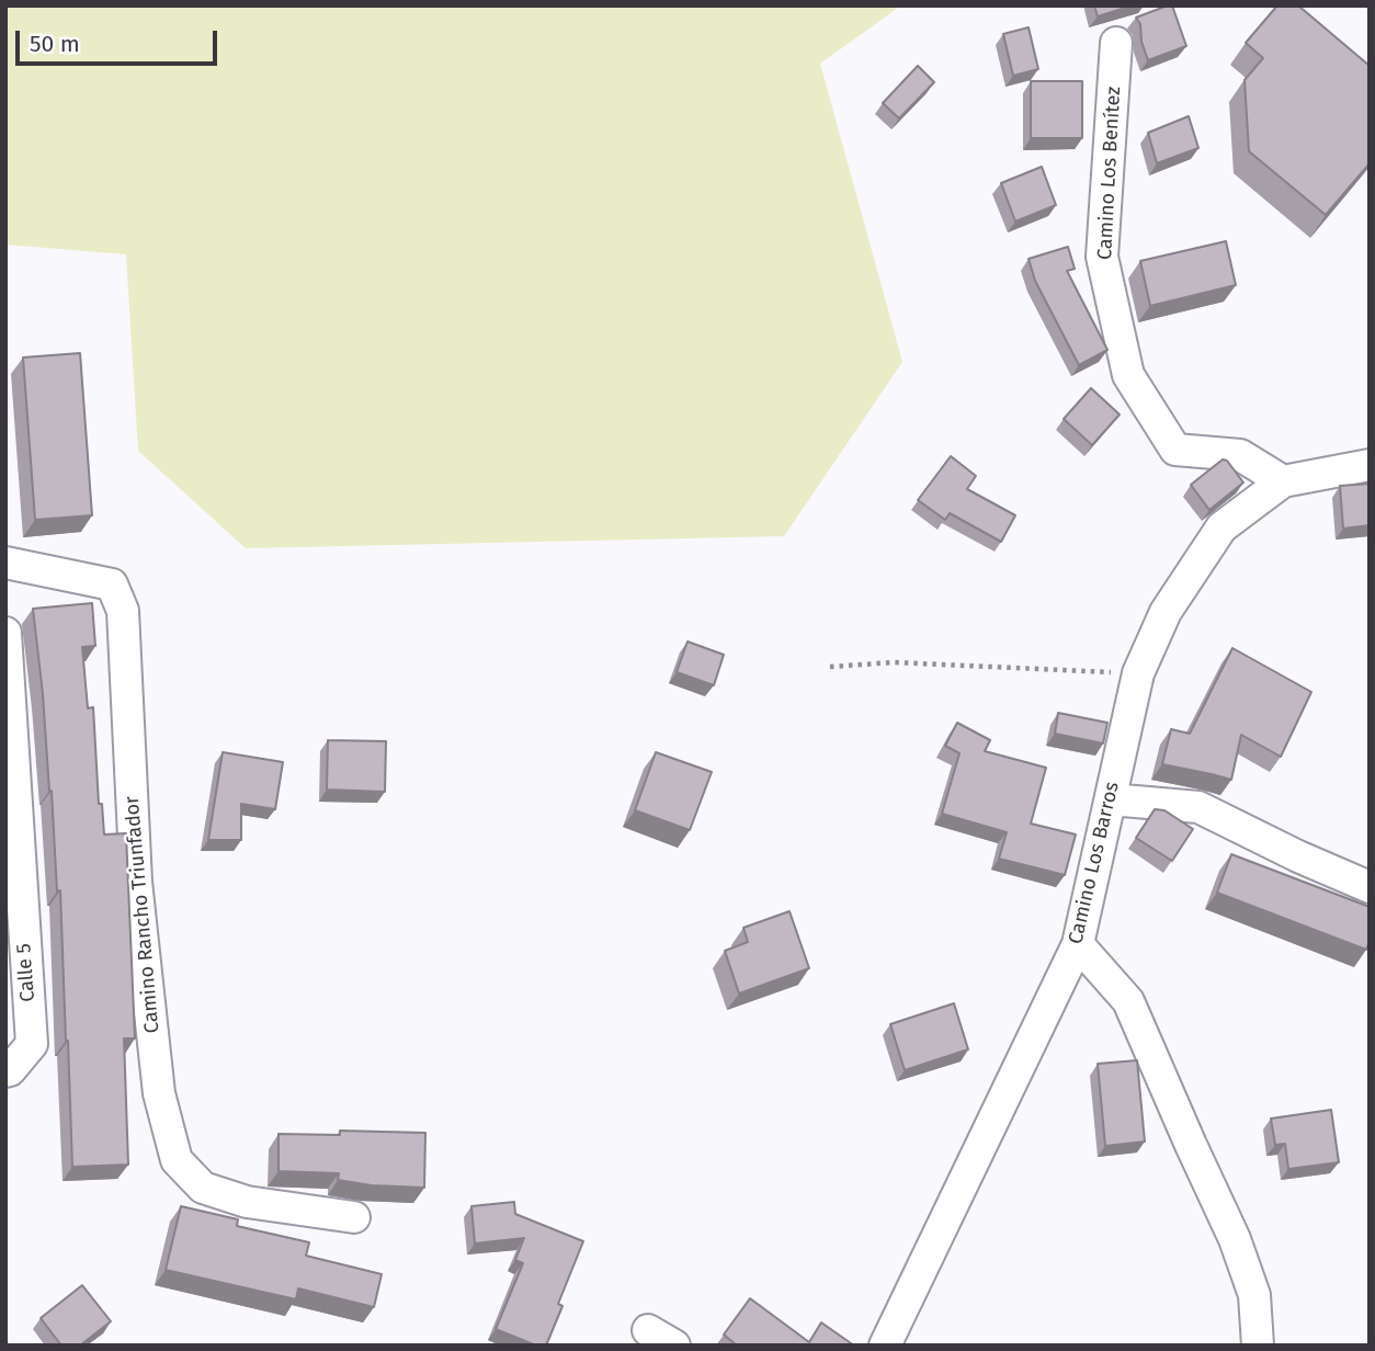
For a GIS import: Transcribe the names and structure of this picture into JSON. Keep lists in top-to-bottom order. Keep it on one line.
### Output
{"streets":{"street":["Camino Los Benítez","Camino Los Barros","Camino Rancho Triunfador","Calle 5"]},"crossings":[["Camino Los Benítez","Camino Los Barros"]],"scale_bar":"50 m"}
